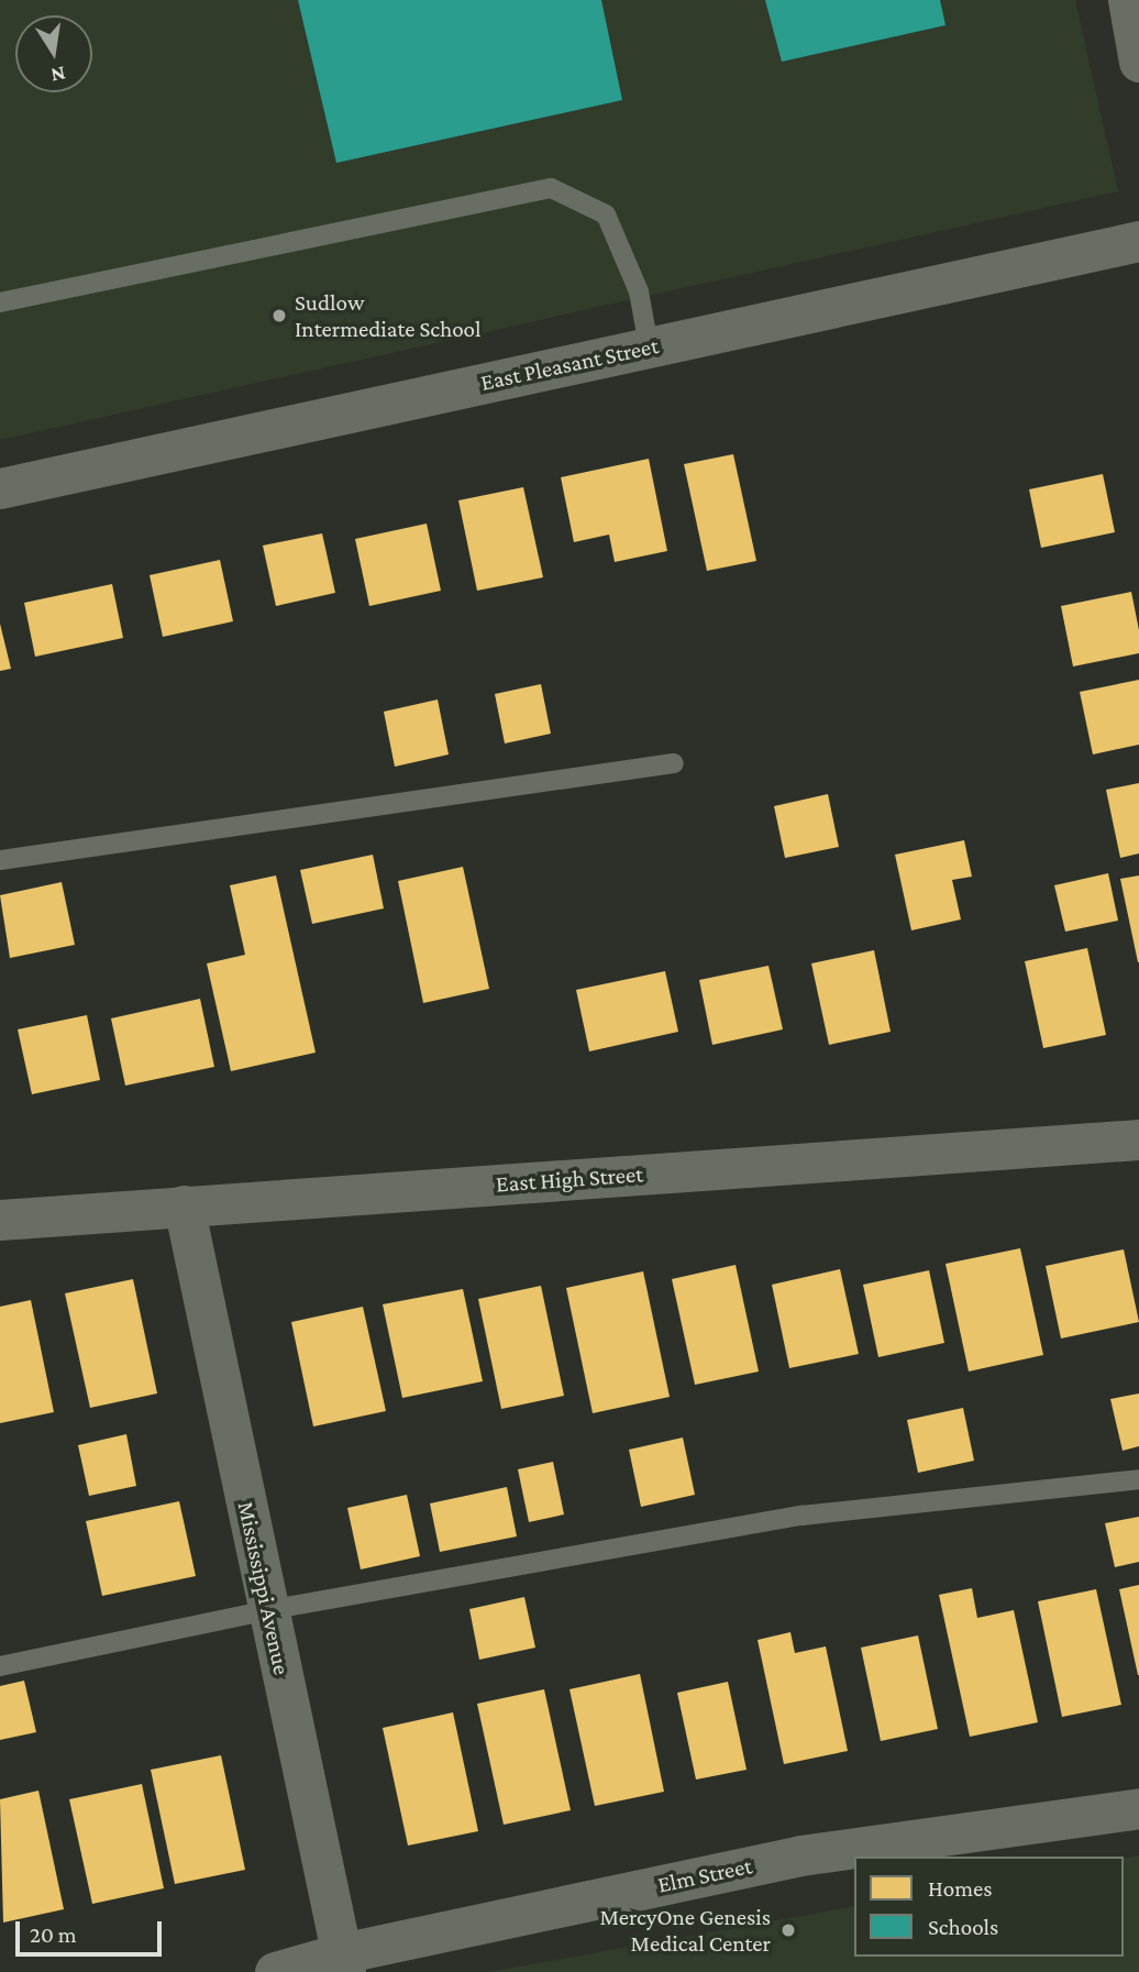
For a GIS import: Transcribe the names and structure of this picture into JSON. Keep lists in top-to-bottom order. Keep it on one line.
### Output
{"streets":{"street":["East Pleasant Street","East High Street","Mississippi Avenue","Elm Street"]},"crossings":[["East High Street","Mississippi Avenue"],["Mississippi Avenue","Elm Street"]],"places":["Sudlow Intermediate School","MercyOne Genesis Medical Center"],"legend":["Homes","Schools"],"scale_bar":"20 m","north":"bottom"}
